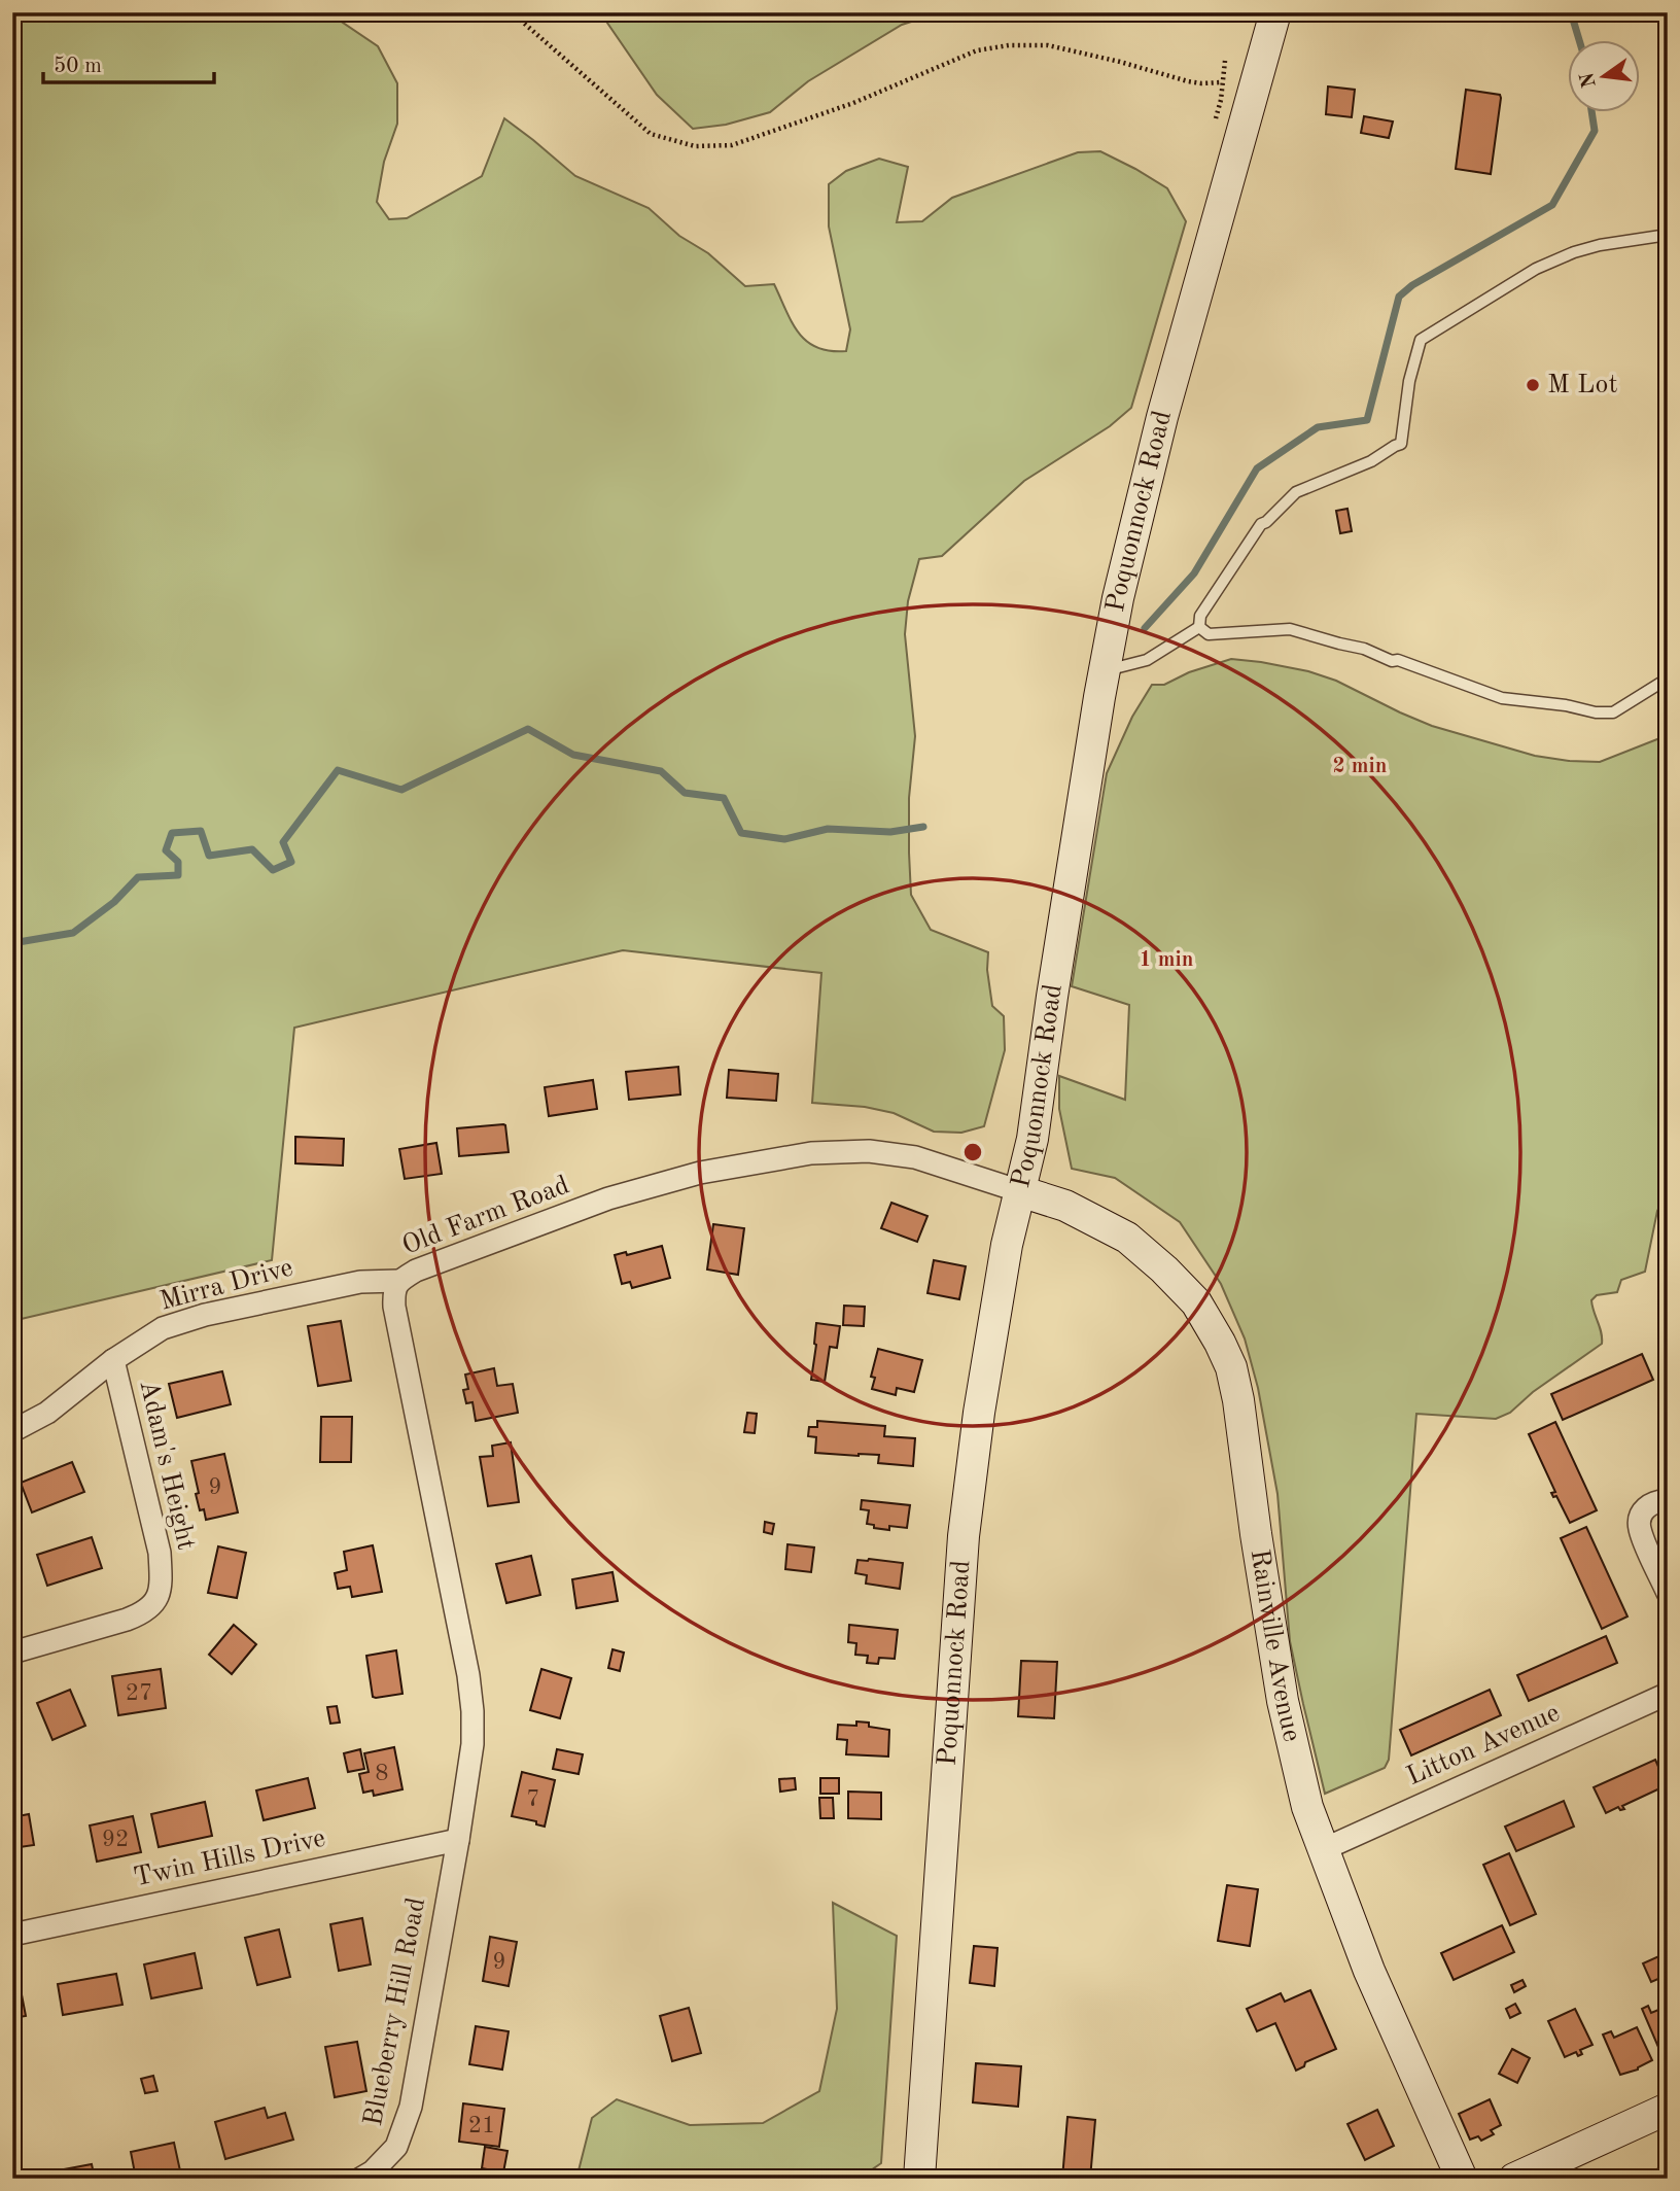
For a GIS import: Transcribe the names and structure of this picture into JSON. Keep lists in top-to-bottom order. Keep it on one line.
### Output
{"streets":{"main road":["Poquonnock Road","Rainville Avenue"],"street":["Old Farm Road","Mirra Drive","Adam's Height","Litton Avenue","Twin Hills Drive","Blueberry Hill Road"]},"crossings":[["Poquonnock Road","Old Farm Road"],["Poquonnock Road","Rainville Avenue"],["Old Farm Road","Mirra Drive"],["Old Farm Road","Rainville Avenue"],["Old Farm Road","Twin Hills Drive"],["Old Farm Road","Blueberry Hill Road"],["Mirra Drive","Adam's Height"],["Rainville Avenue","Litton Avenue"],["Twin Hills Drive","Blueberry Hill Road"]],"places":["M Lot"],"house_numbers":["9","27","8","7","92","9","21"],"scale_bar":"50 m","north":"left","rings":["2 min","1 min"]}
